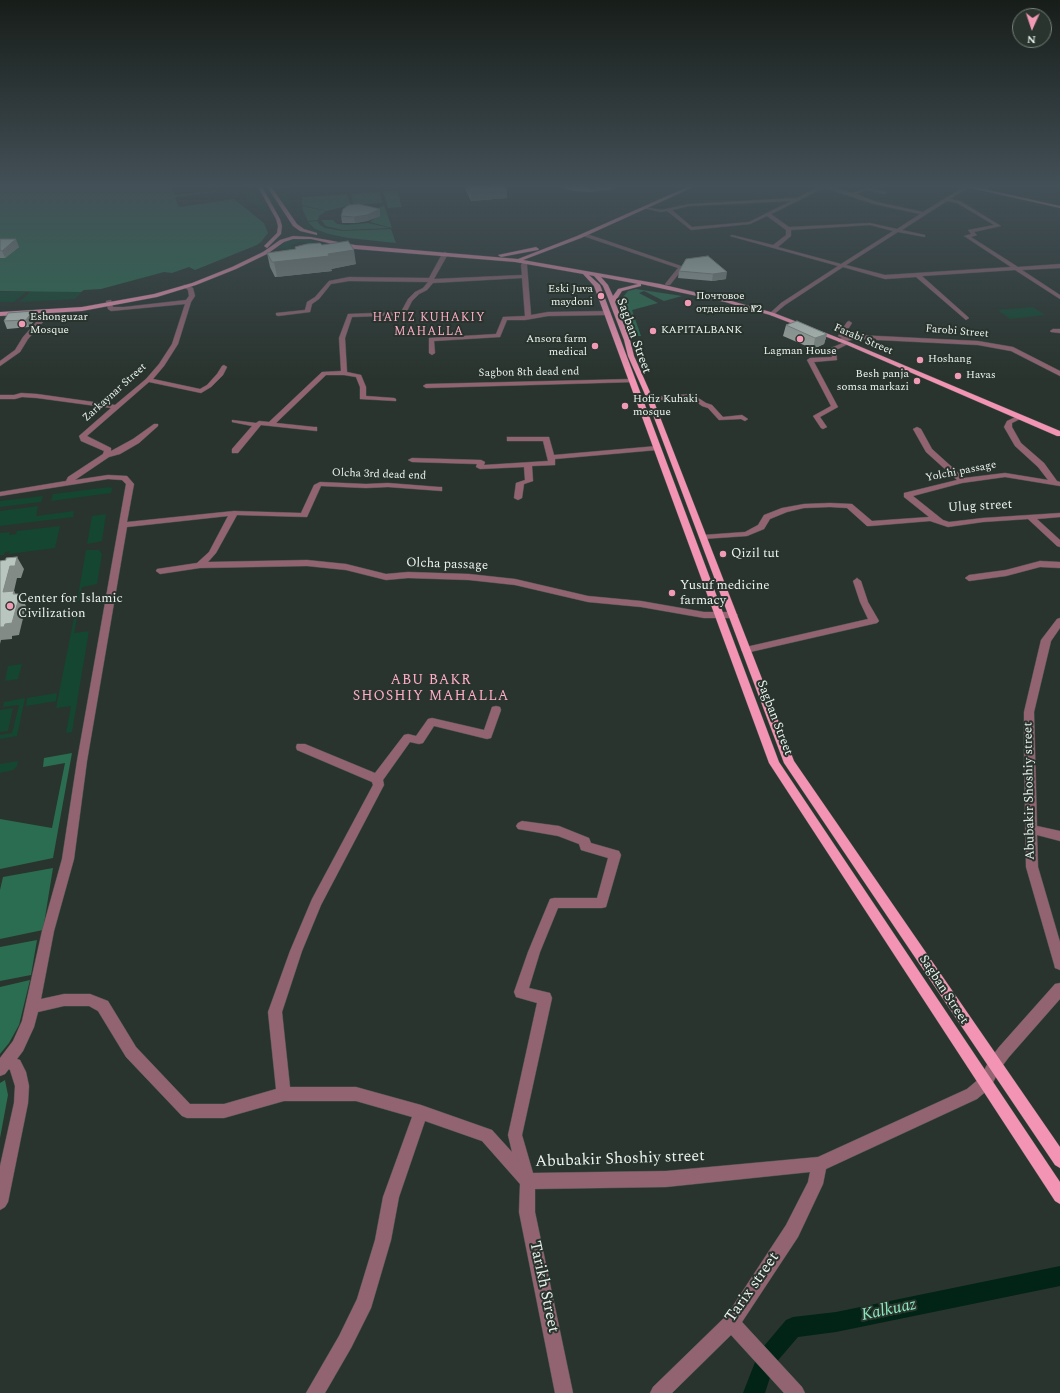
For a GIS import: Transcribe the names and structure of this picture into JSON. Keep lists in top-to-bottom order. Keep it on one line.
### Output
{"streets":{"main road":["Sagban Street","Farabi Street"],"street":["Farobi Street","Sagbon 8th dead end","Zarkaynar Street","Yolchi passage","Olcha 3rd dead end","Ulug street","Olcha passage","Abubakir Shoshiy street","Tarikh Street","Tarix street"]},"crossings":[["Farobi Street","Farabi Street"],["Sagban Street","Farabi Street"],["Sagban Street","Sagbon 8th dead end"],["Sagban Street","Ulug street"],["Sagban Street","Olcha passage"],["Sagban Street","Abubakir Shoshiy street"],["Yolchi passage","Ulug street"],["Abubakir Shoshiy street","Tarikh Street"],["Abubakir Shoshiy street","Tarix street"]],"districts":["HAFIZ KUHAKIY MAHALLA","ABU BAKR SHOSHIY MAHALLA"],"water":["Kalkuaz"],"places":["Eski Juva maydoni","Почтовое отделение №2","Eshonguzar Mosque","KAPITALBANK","Lagman House","Ansora farm medical","Hoshang","Havas","Besh panja somsa markazi","Hofiz Kuhaki mosque","Qizil tut","Yusuf medicine farmacy","Center for Islamic Civilization"],"north":"bottom"}
